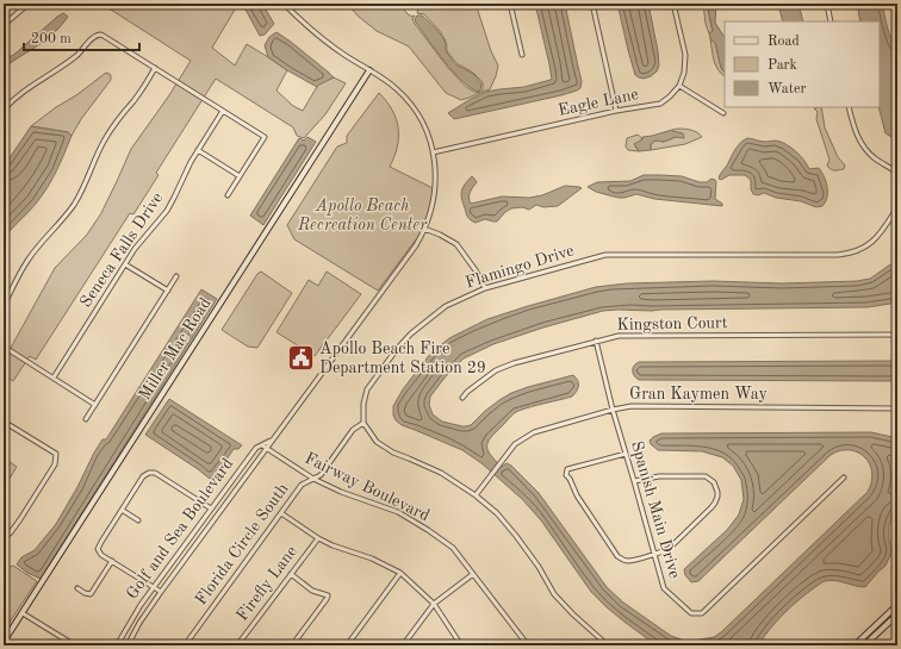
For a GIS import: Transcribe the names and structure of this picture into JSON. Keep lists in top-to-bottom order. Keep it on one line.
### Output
{"streets":{"street":["Eagle Lane","Seneca Falls Drive","Flamingo Drive","Kingston Court","Miller Mac Road","Gran Kaymen Way","Fairway Boulevard","Spanish Main Drive","Golf and Sea Boulevard","Florida Circle South","Firefly Lane"]},"crossings":[["Eagle Lane","Golf and Sea Boulevard"],["Flamingo Drive","Florida Circle South"],["Kingston Court","Spanish Main Drive"],["Miller Mac Road","Golf and Sea Boulevard"],["Gran Kaymen Way","Spanish Main Drive"],["Fairway Boulevard","Golf and Sea Boulevard"],["Fairway Boulevard","Florida Circle South"]],"parks":["Apollo Beach Recreation Center"],"places":{"public building":["Apollo Beach Fire Department Station 29"]},"legend":["Road","Park","Water"],"scale_bar":"200 m"}
